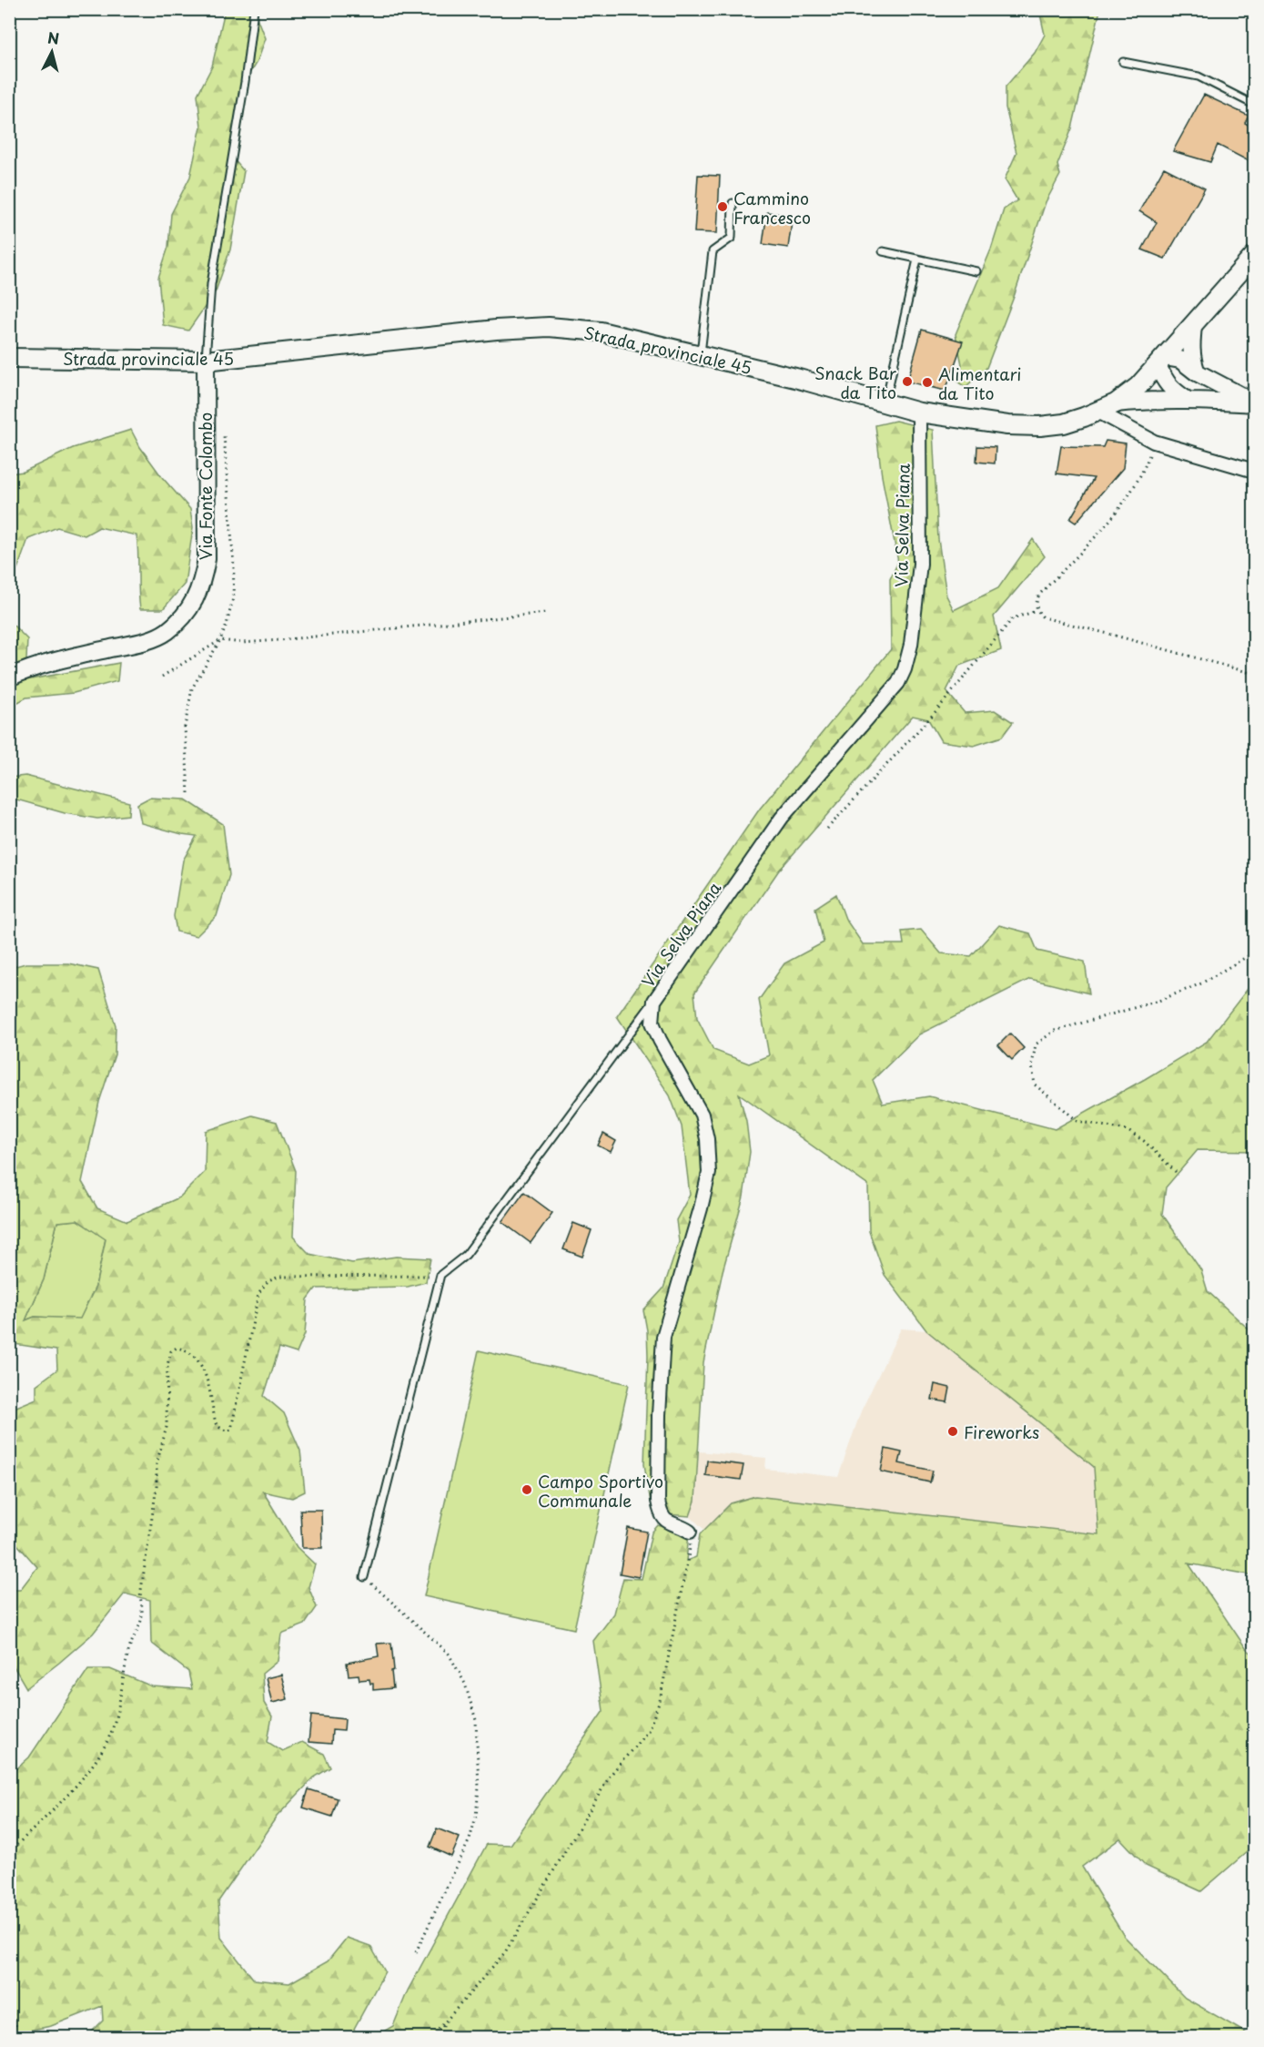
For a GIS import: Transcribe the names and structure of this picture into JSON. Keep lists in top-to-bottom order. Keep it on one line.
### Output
{"streets":{"main road":["Strada provinciale 45"],"street":["Via Fonte Colombo","Via Selva Piana"]},"crossings":[["Strada provinciale 45","Via Fonte Colombo"],["Strada provinciale 45","Via Selva Piana"]],"places":["Cammino Francesco","Snack Bar da Tito","Alimentari da Tito","Fireworks","Campo Sportivo Communale"],"north":"top"}
